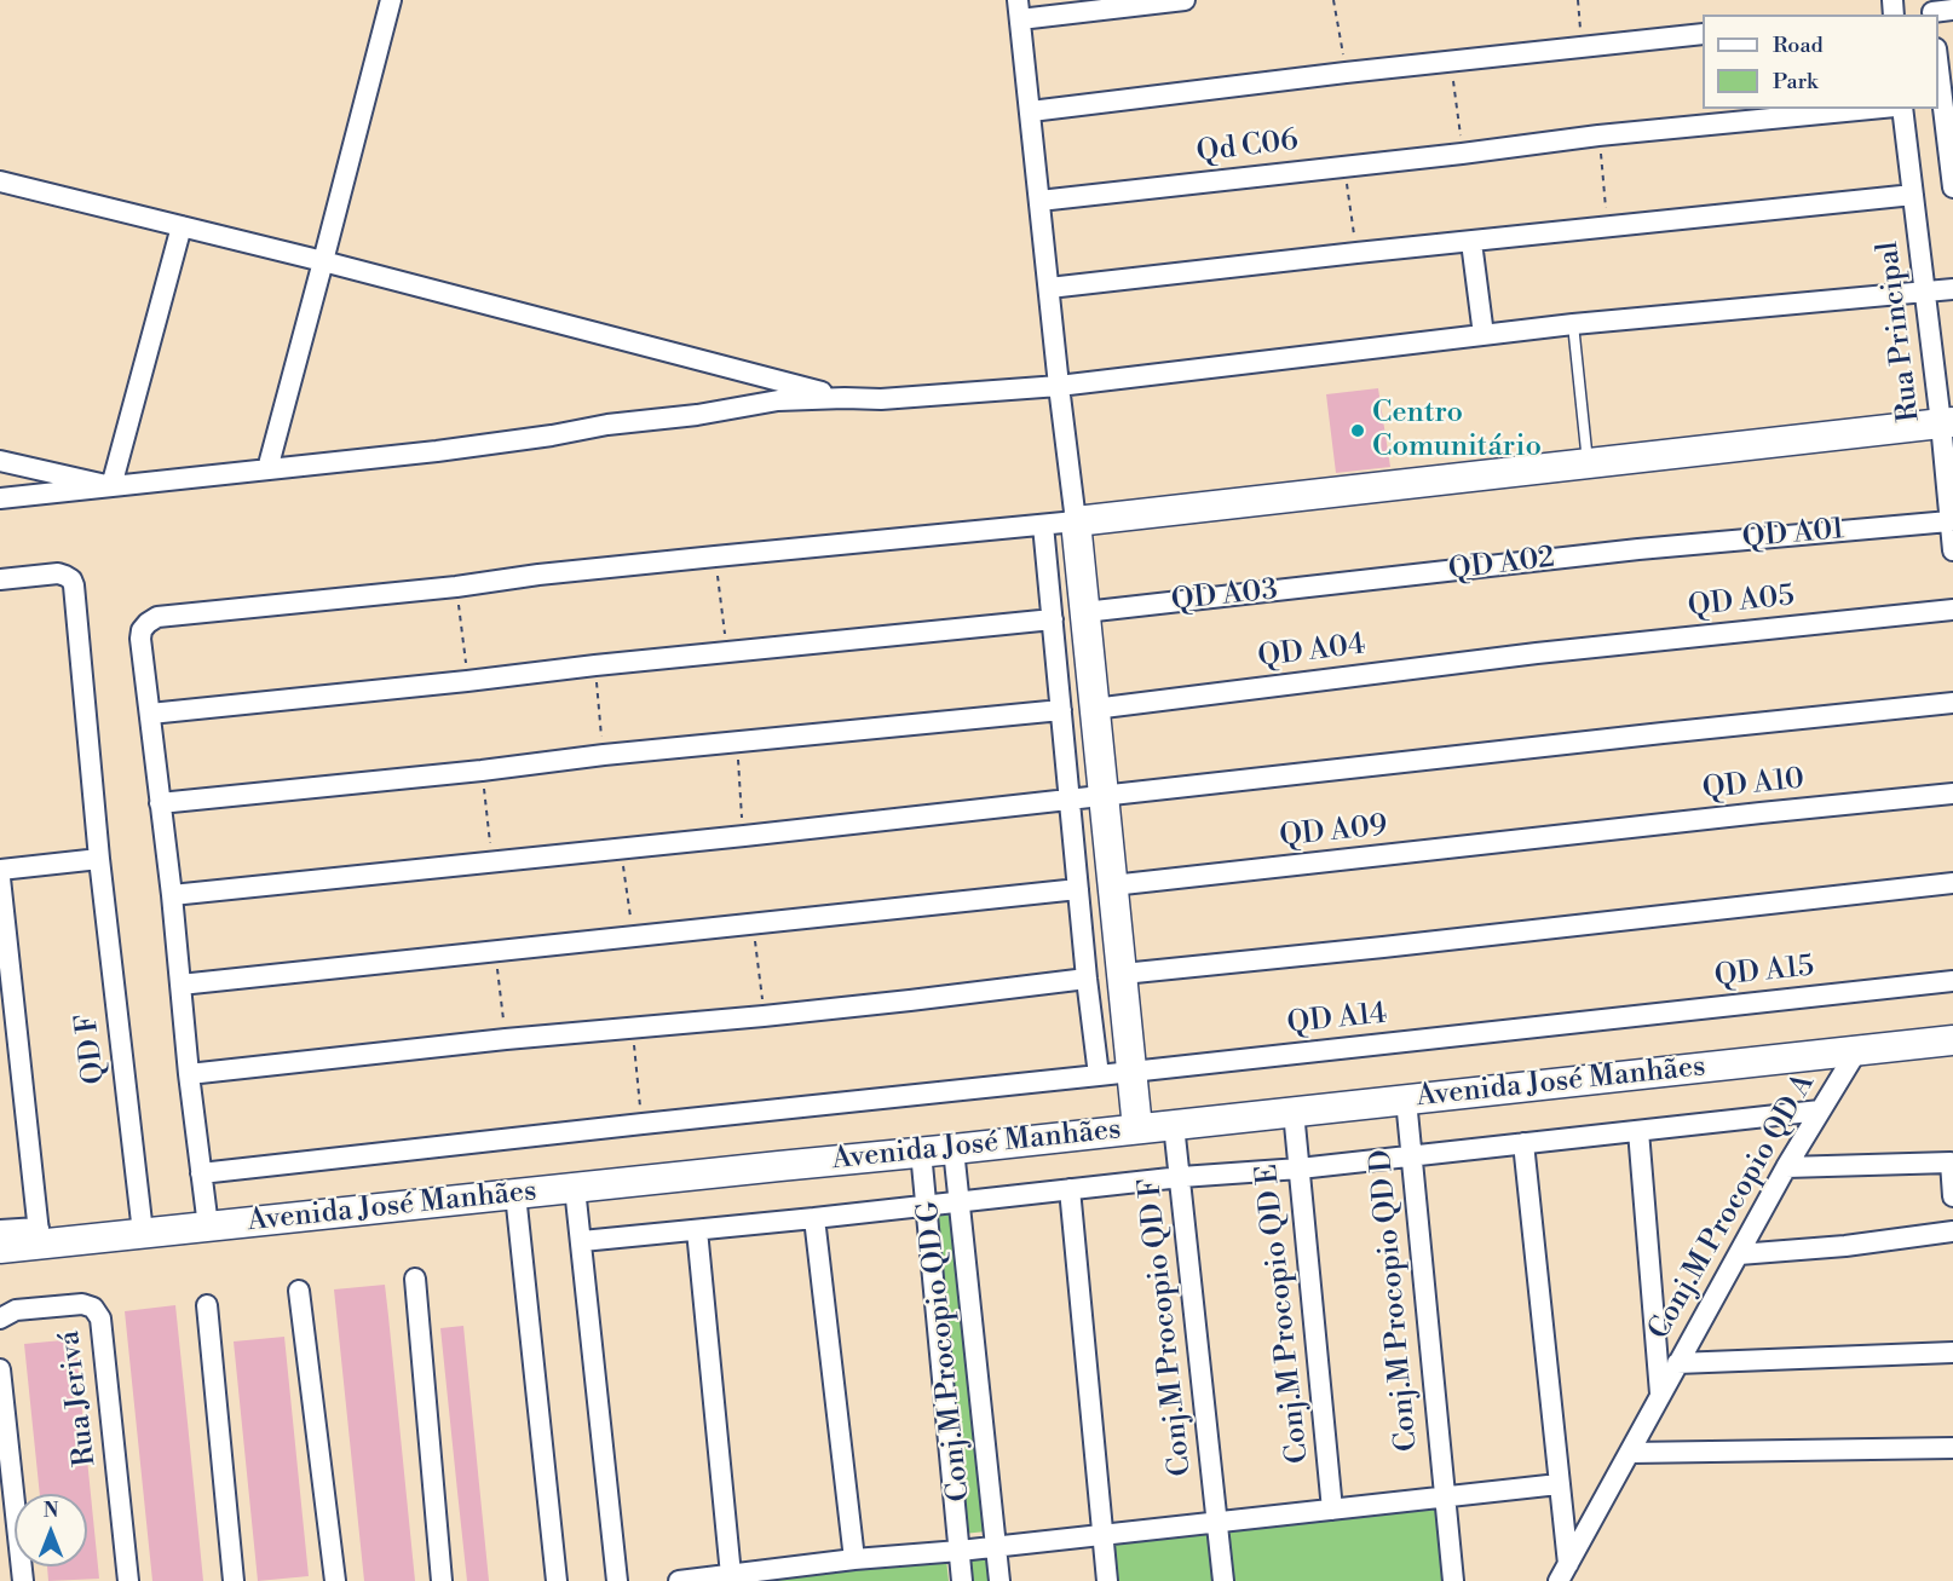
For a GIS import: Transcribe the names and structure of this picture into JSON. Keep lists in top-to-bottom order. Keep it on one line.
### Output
{"streets":{"street":["Qd C06","Rua Principal","QD A01","QD A02","QD A03","QD A05","QD A04","QD A10","QD A09","QD A15","QD A14","QD F","Avenida José Manhães","Conj.M Procopio QD A","Conj.M Procopio QD D","Conj.M Procopio QD E","Conj.M Procopio QD F","Conj.M Procopio QD G","Rua Jerivá"]},"crossings":[["Rua Principal","QD A01"],["QD A01","QD A02"],["QD A02","QD A03"],["QD A05","QD A04"],["QD A10","QD A09"],["QD A15","QD A14"],["QD F","Avenida José Manhães"],["Avenida José Manhães","Conj.M Procopio QD A"],["Avenida José Manhães","Conj.M Procopio QD D"],["Avenida José Manhães","Conj.M Procopio QD E"],["Avenida José Manhães","Conj.M Procopio QD F"],["Avenida José Manhães","Conj.M Procopio QD G"]],"places":["Centro Comunitário"],"legend":["Road","Park"],"north":"top"}
